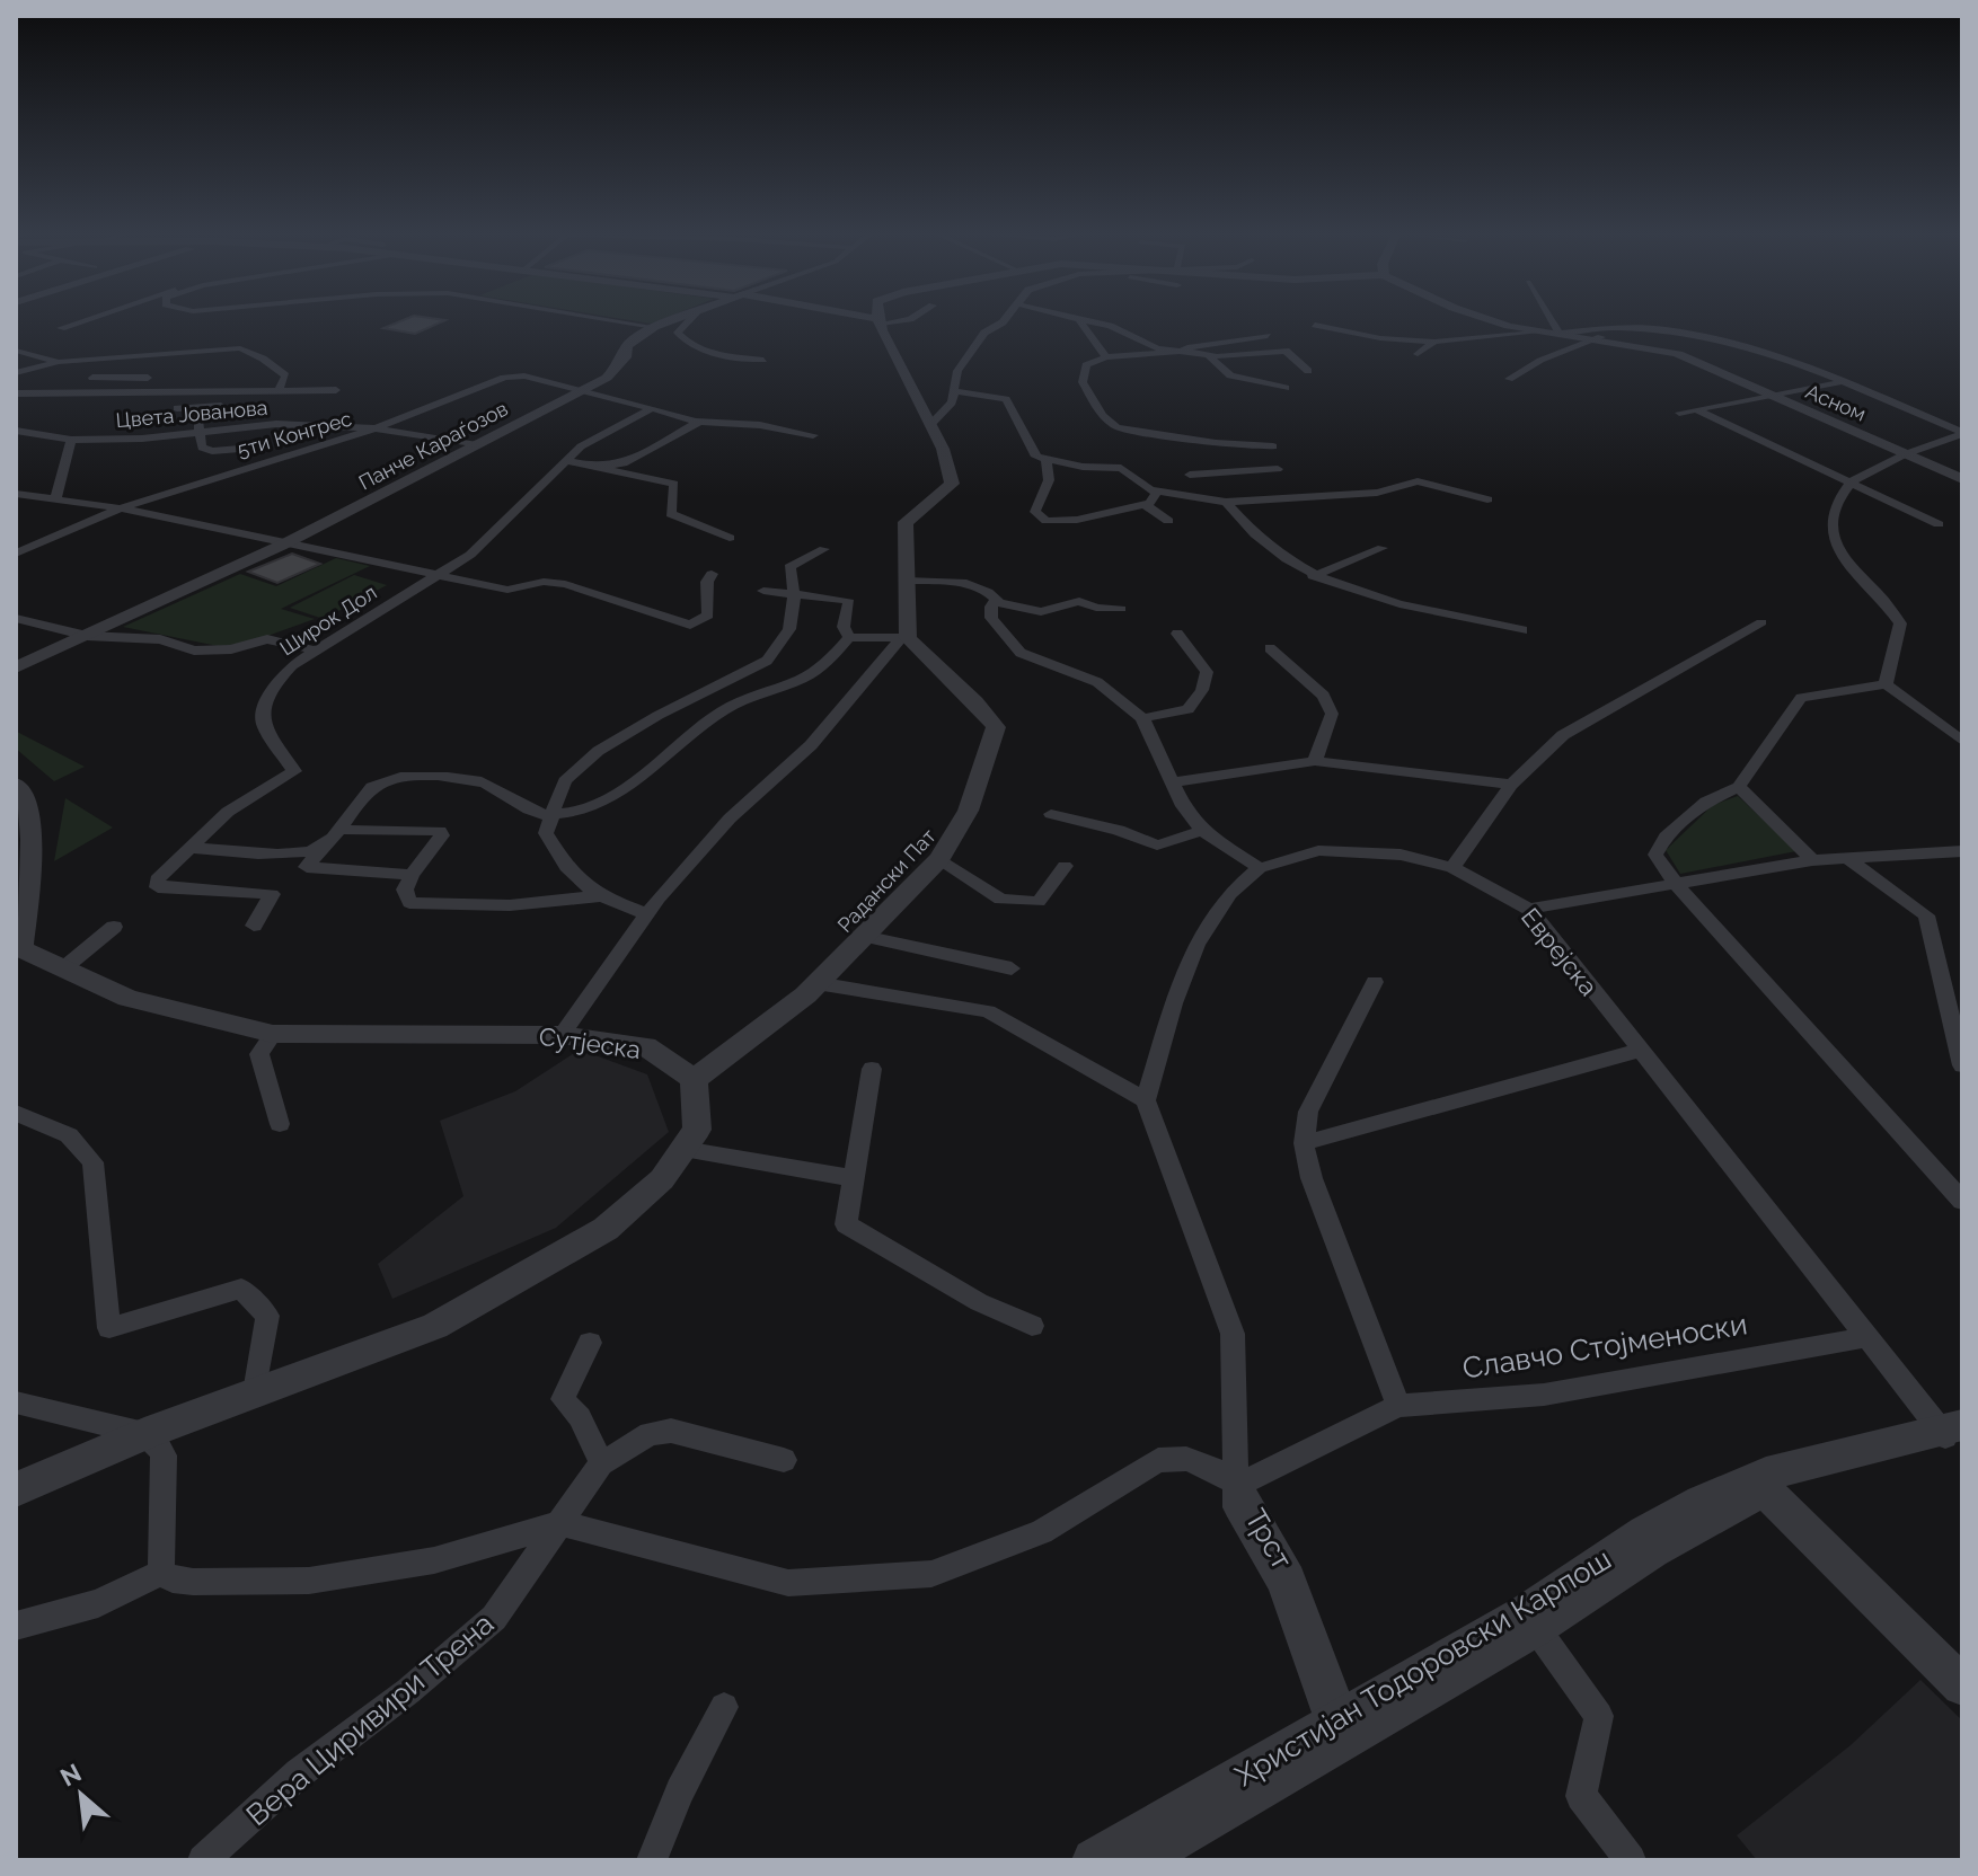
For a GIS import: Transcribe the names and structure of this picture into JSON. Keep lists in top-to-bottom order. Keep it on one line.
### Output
{"streets":{"street":["Асном","Цвета Јованова","5ти Конгрес","Панче Караѓозов","Широк Дол","Радански Пат","Еврејска","Сутјеска","Славчо Стојменоски","Трст","Христијан Тодоровски Карпош","Вера Циривири Трена"]},"crossings":[["Цвета Јованова","5ти Конгрес"],["Цвета Јованова","Панче Караѓозов"],["5ти Конгрес","Панче Караѓозов"],["Радански Пат","Сутјеска"],["Еврејска","Славчо Стојменоски"],["Еврејска","Христијан Тодоровски Карпош"],["Славчо Стојменоски","Трст"],["Трст","Христијан Тодоровски Карпош"]],"north":"top left"}
